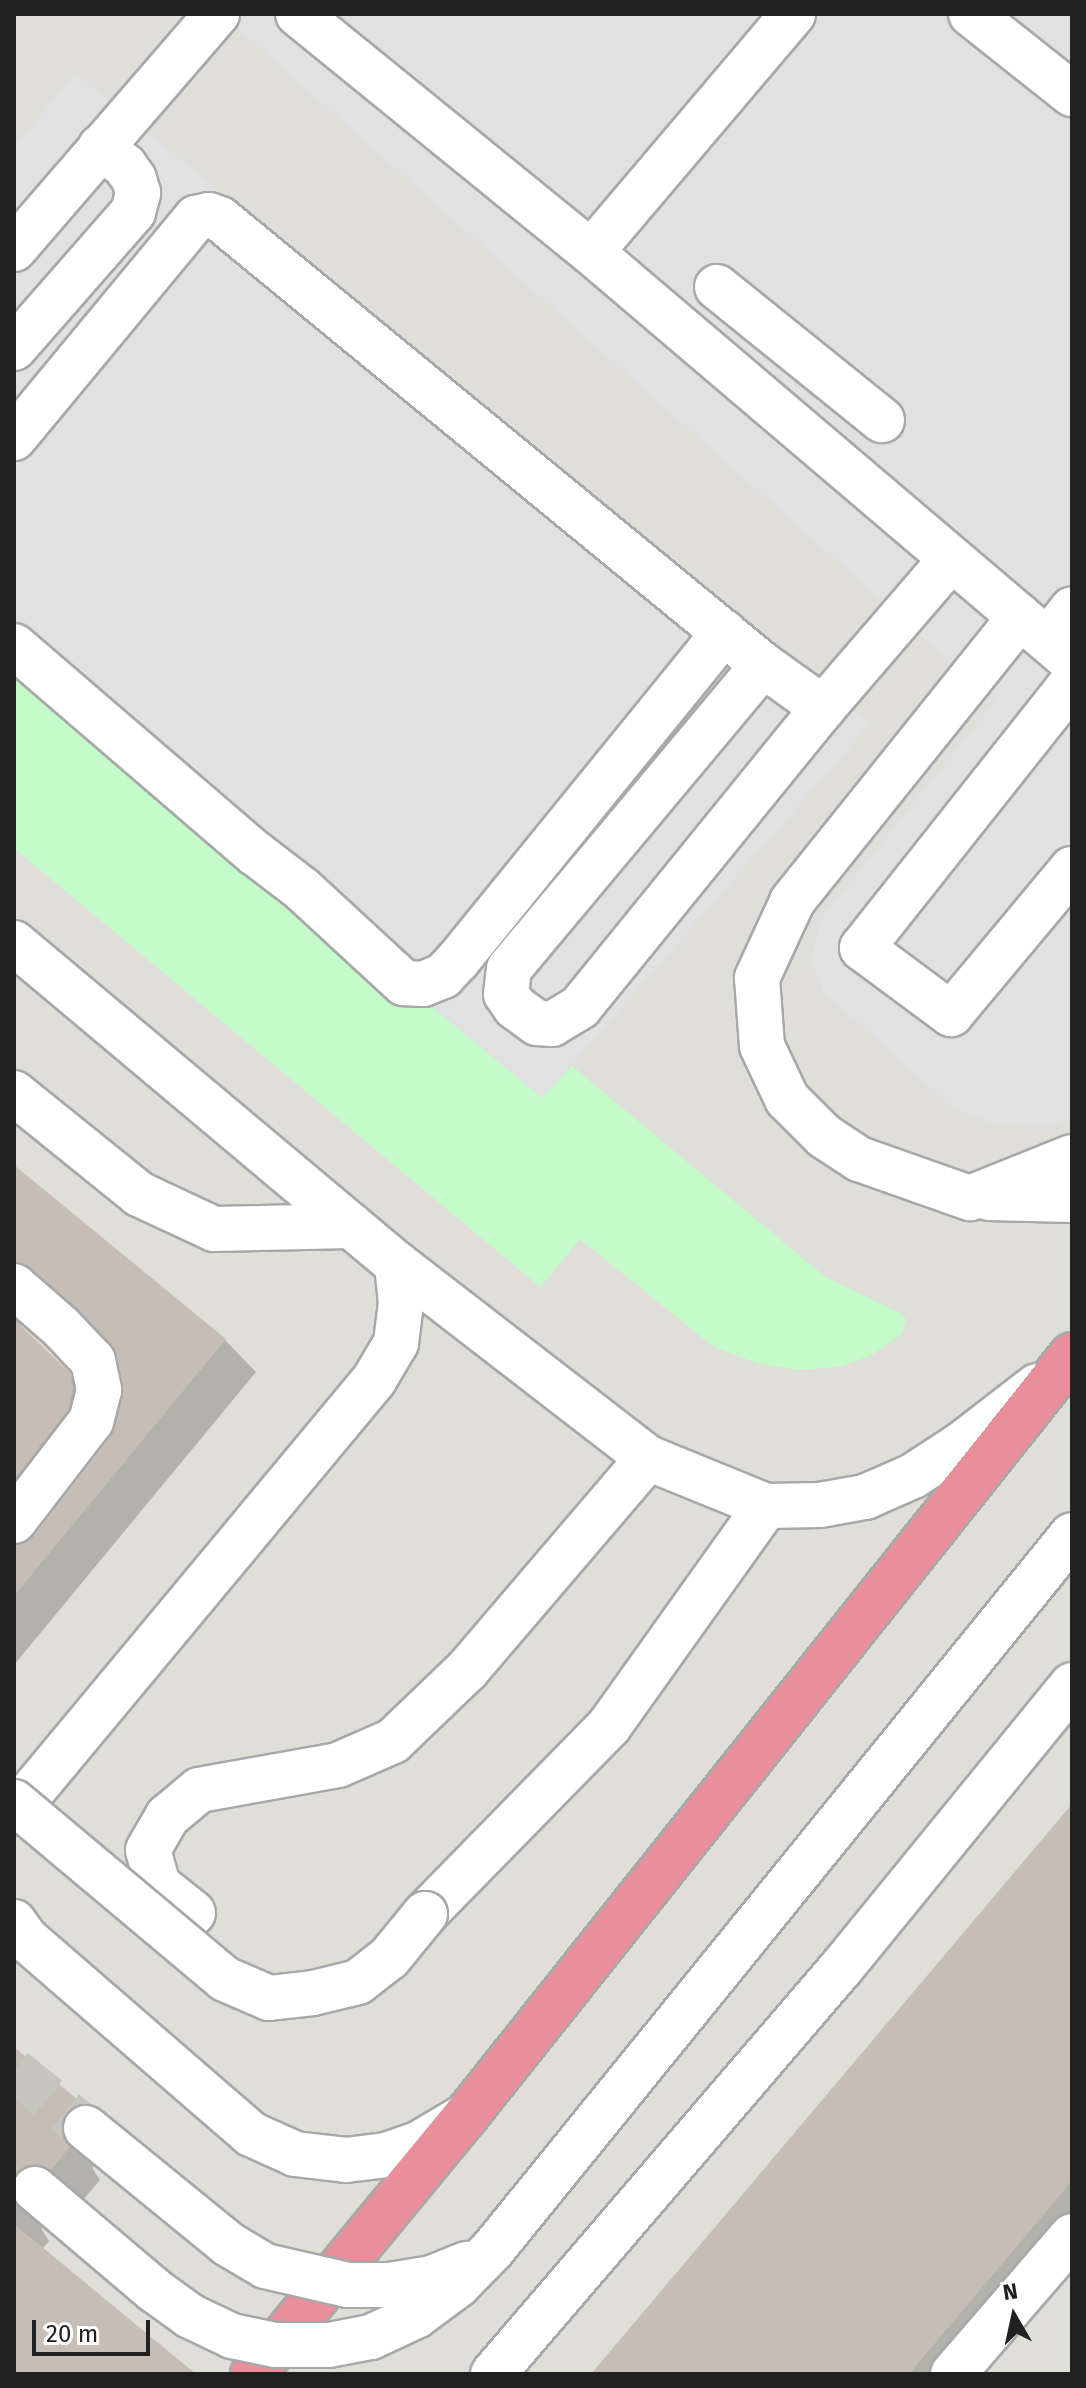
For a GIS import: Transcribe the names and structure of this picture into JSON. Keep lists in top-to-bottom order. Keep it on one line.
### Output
{"scale_bar":"20 m","north":"top"}
